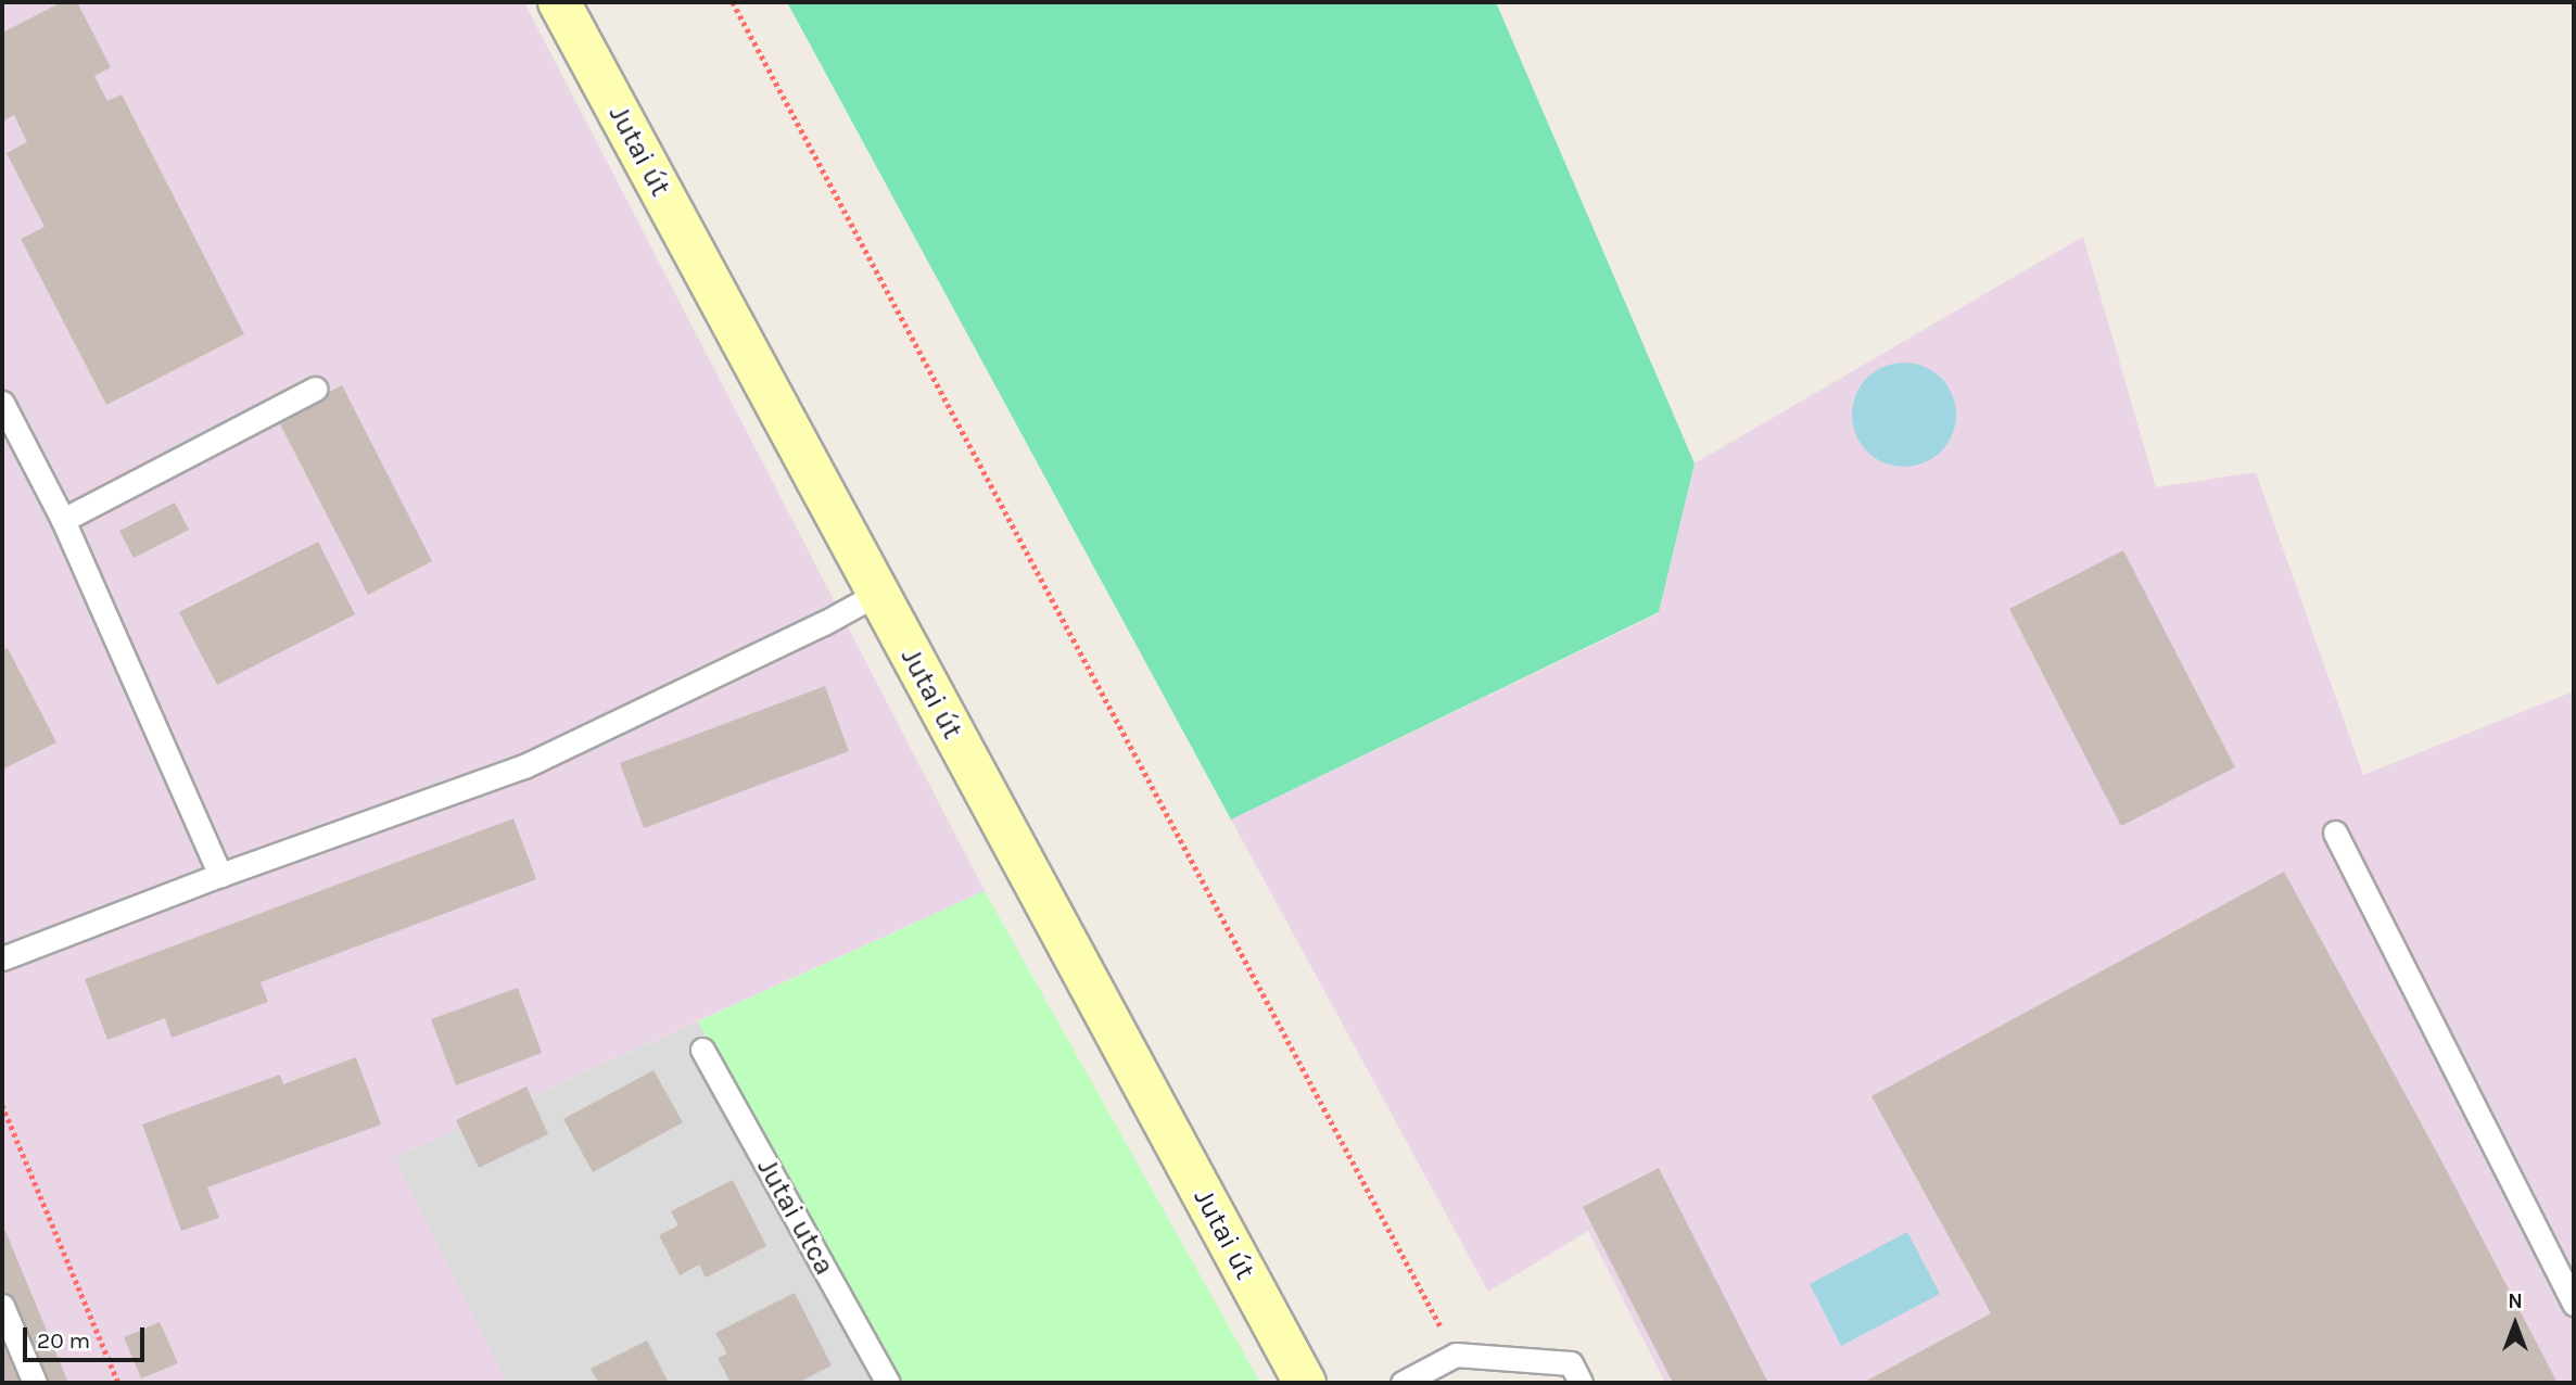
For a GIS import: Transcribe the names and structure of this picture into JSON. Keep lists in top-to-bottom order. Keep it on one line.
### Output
{"streets":{"main road":["Jutai út"],"lane":["Jutai utca"]},"scale_bar":"20 m","north":"top"}
